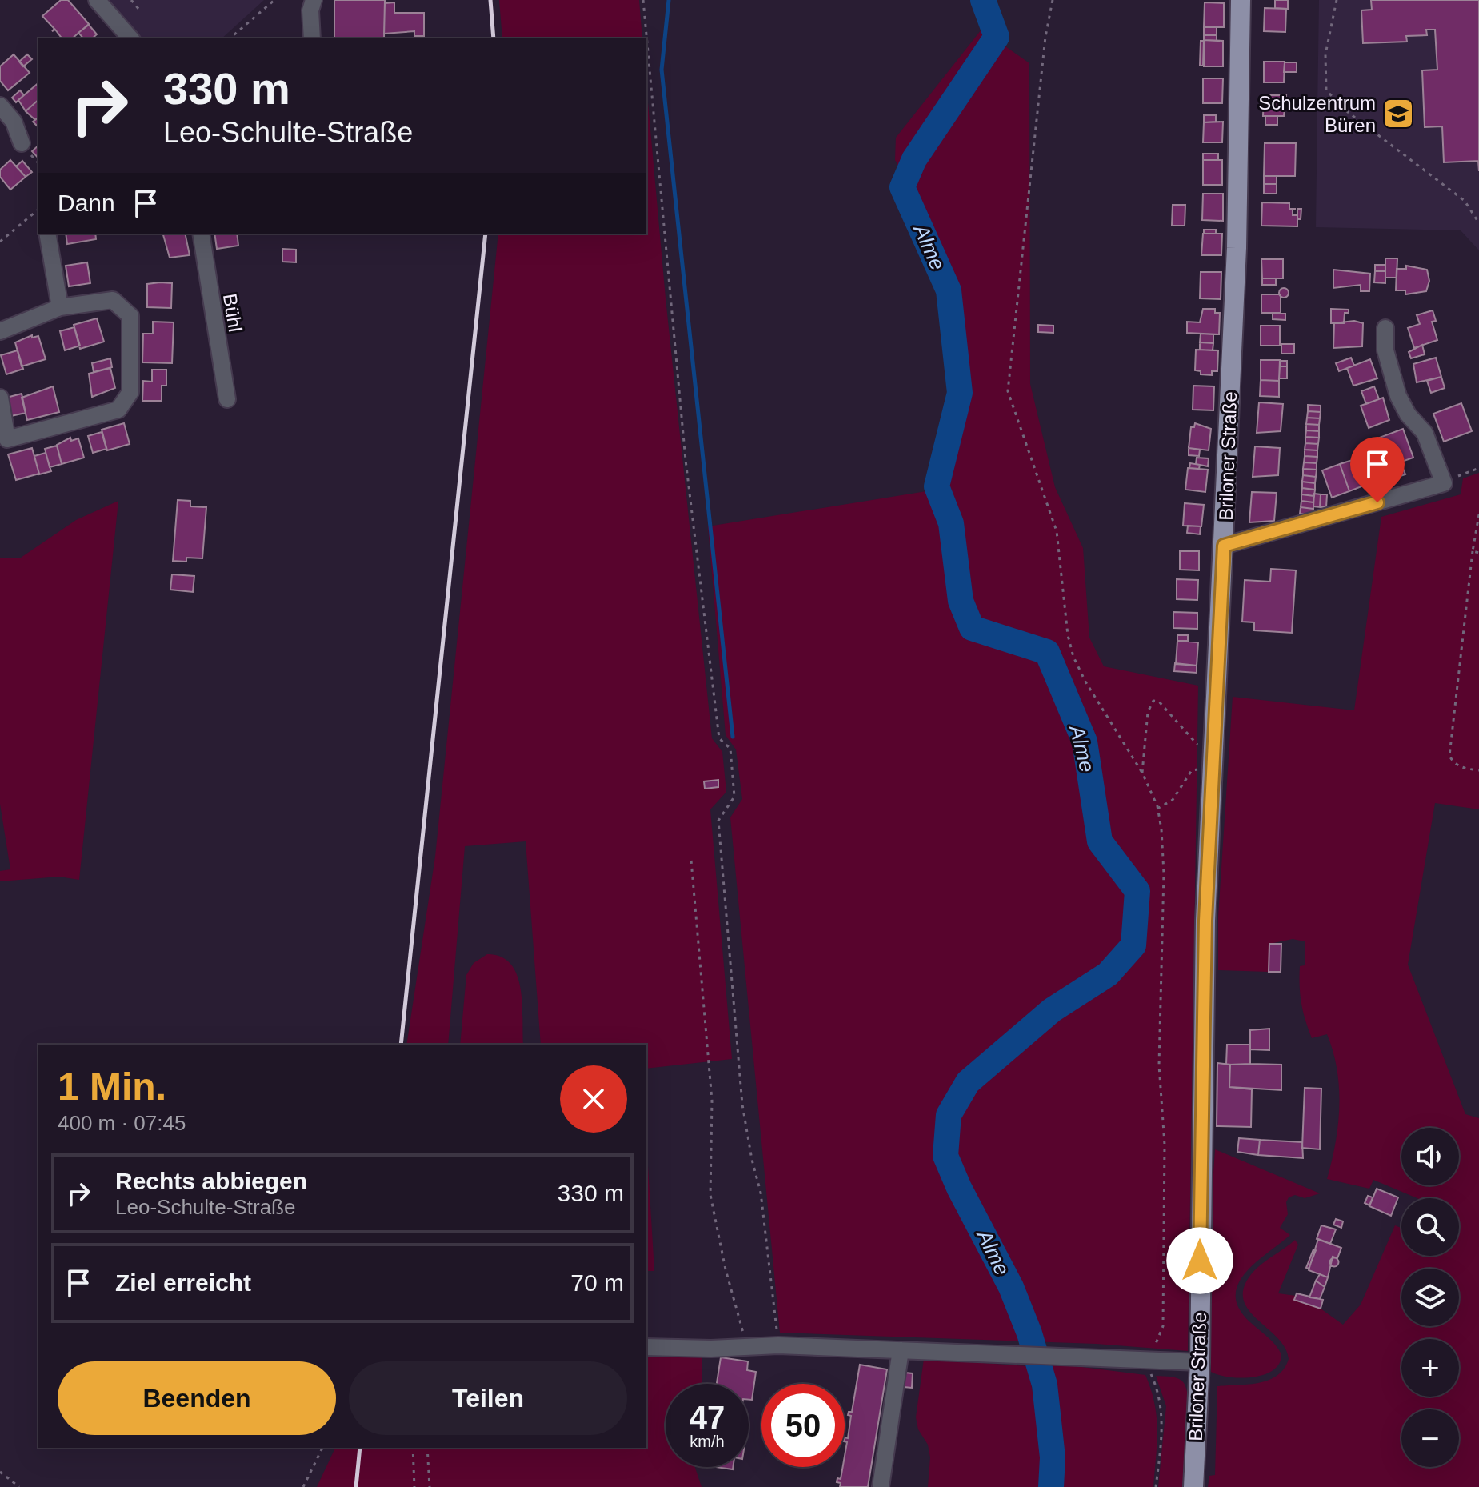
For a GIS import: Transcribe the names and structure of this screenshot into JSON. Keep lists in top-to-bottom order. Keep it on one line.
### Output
{"streets":{"main road":["Briloner Straße"],"street":["Bühl"]},"water":["Alme"],"places":{"school or university":["Schulzentrum Büren"]},"page":{"turn":["330 m","Leo-Schulte-Straße"],"then":"Dann","heading":["1 Min.","400 m · 07:45"],"map_buttons":["+","−"],"list":[{"name":"Rechts abbiegen","note":"Leo-Schulte-Straße","value":"330 m"},{"name":"Ziel erreicht","value":"70 m"}],"buttons":["Beenden","Teilen"],"speed":"47 km/h","limit":"50"}}
